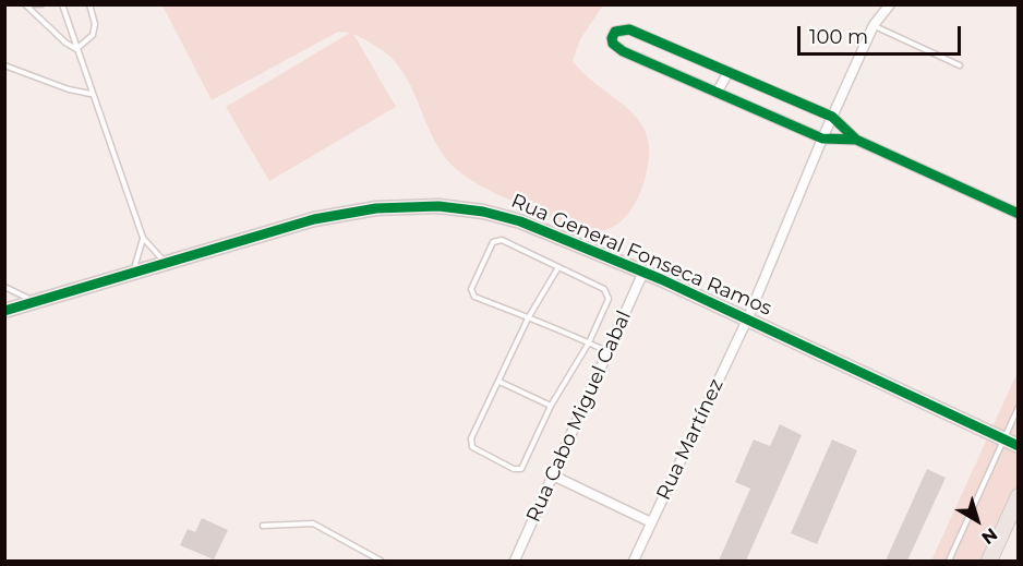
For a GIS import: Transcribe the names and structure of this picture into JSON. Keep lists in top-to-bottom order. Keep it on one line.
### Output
{"streets":{"street":["Rua General Fonseca Ramos","Rua Cabo Miguel Cabal","Rua Martínez"]},"crossings":[["Rua General Fonseca Ramos","Rua Cabo Miguel Cabal"],["Rua General Fonseca Ramos","Rua Martínez"]],"scale_bar":"100 m","north":"bottom right"}
